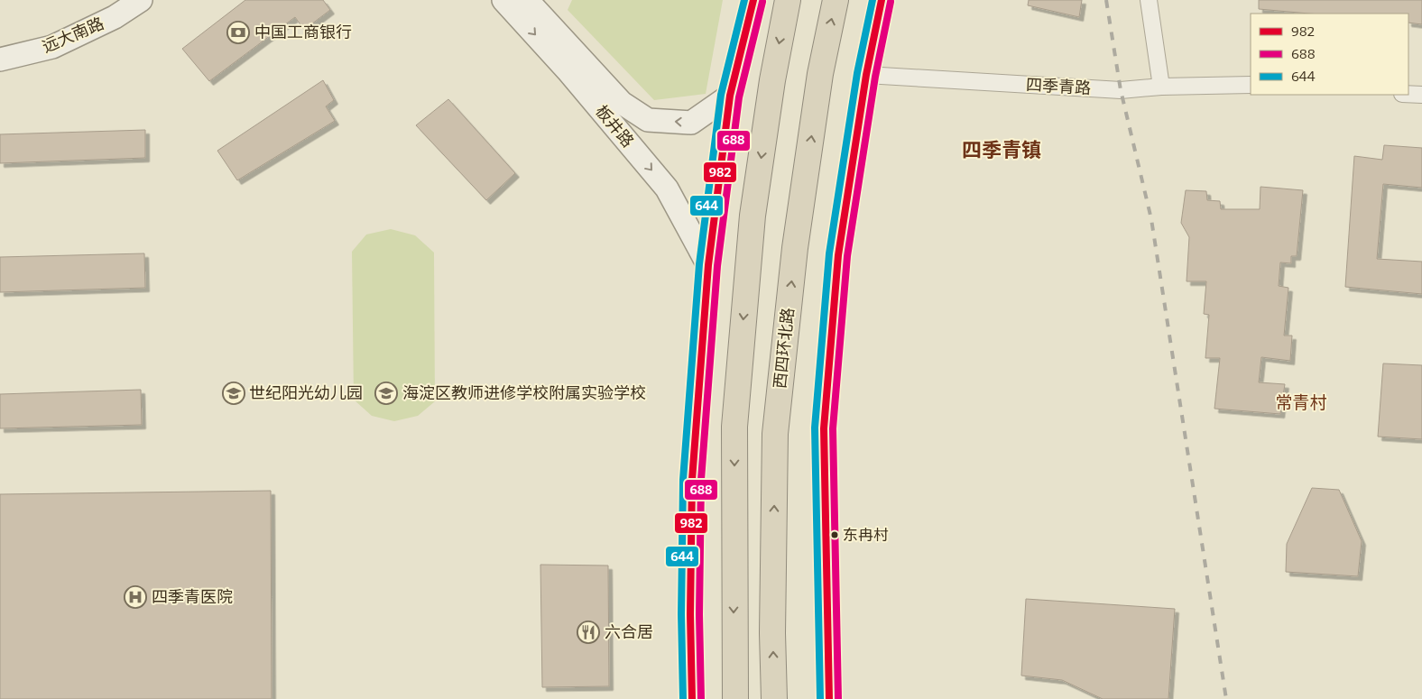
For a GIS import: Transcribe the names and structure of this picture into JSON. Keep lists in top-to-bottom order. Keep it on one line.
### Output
{"streets":{"highway":["西四环北路"],"street":["远大南路","四季青路","板井路"]},"one_way":["板井路"],"districts":["四季青镇","常青村"],"places":{"bank":["中国工商银行"],"school or university":["世纪阳光幼儿园","海淀区教师进修学校附属实验学校"],"other":["东冉村"],"hospital":["四季青医院"],"restaurant":["六合居"]},"lines":["transit line 982","transit line 644","transit line 688"],"legend":["982","688","644"]}
